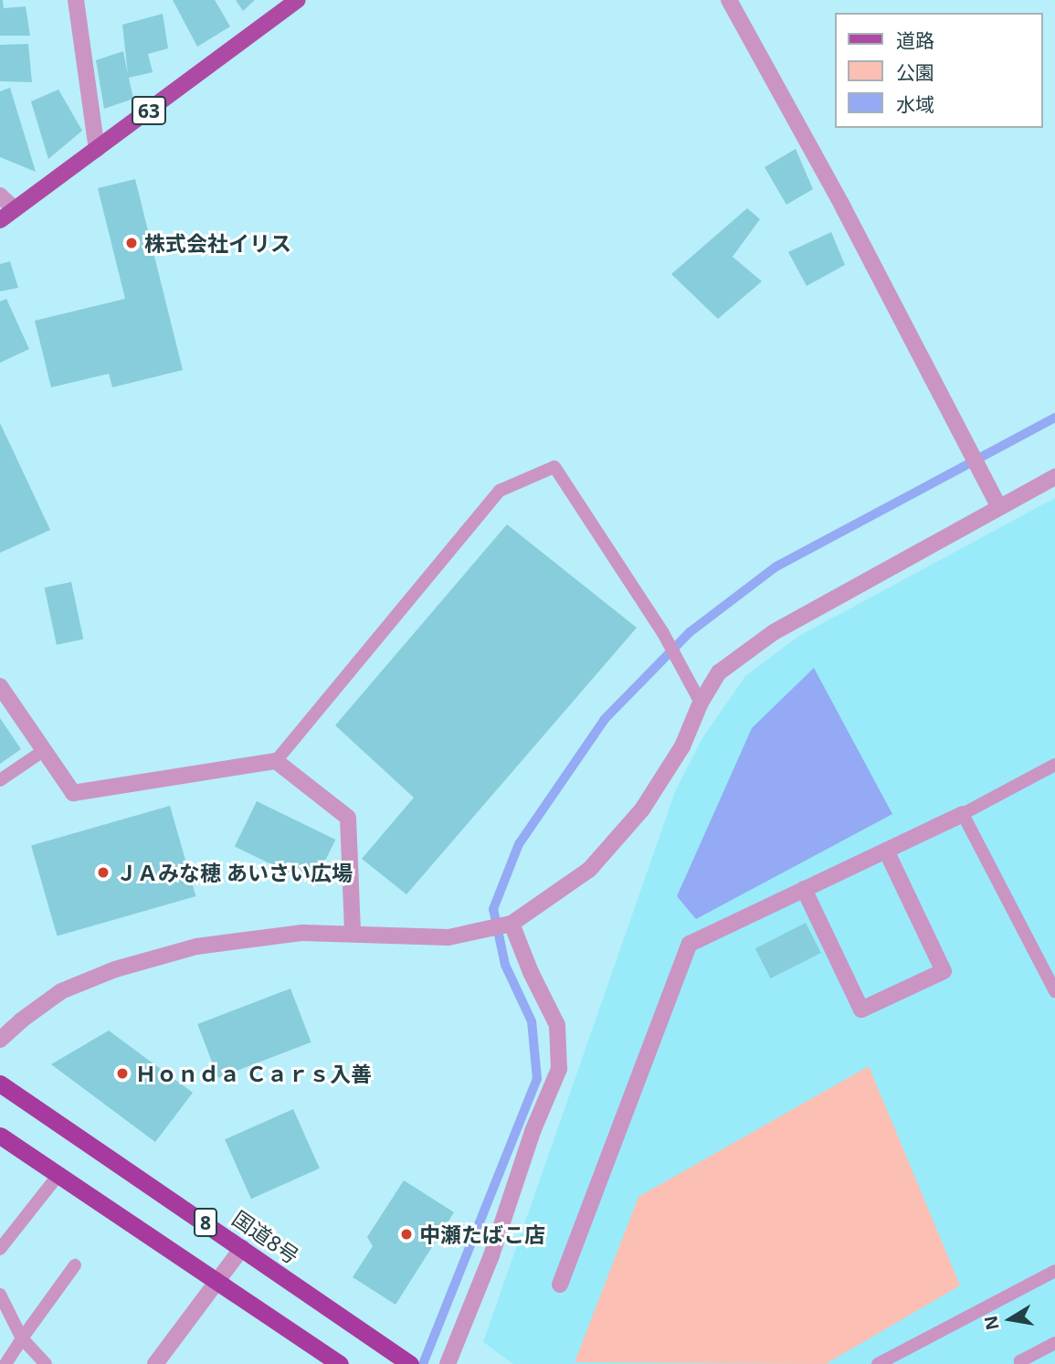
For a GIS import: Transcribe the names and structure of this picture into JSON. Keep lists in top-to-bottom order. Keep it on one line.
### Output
{"streets":{"highway":["8","国道8号"],"main road":["63"]},"places":["株式会社イリス","ＪＡみな穂 あいさい広場","Ｈｏｎｄａ Ｃａｒｓ入善","中瀬たばこ店"],"legend":["道路","公園","水域"],"north":"left"}
